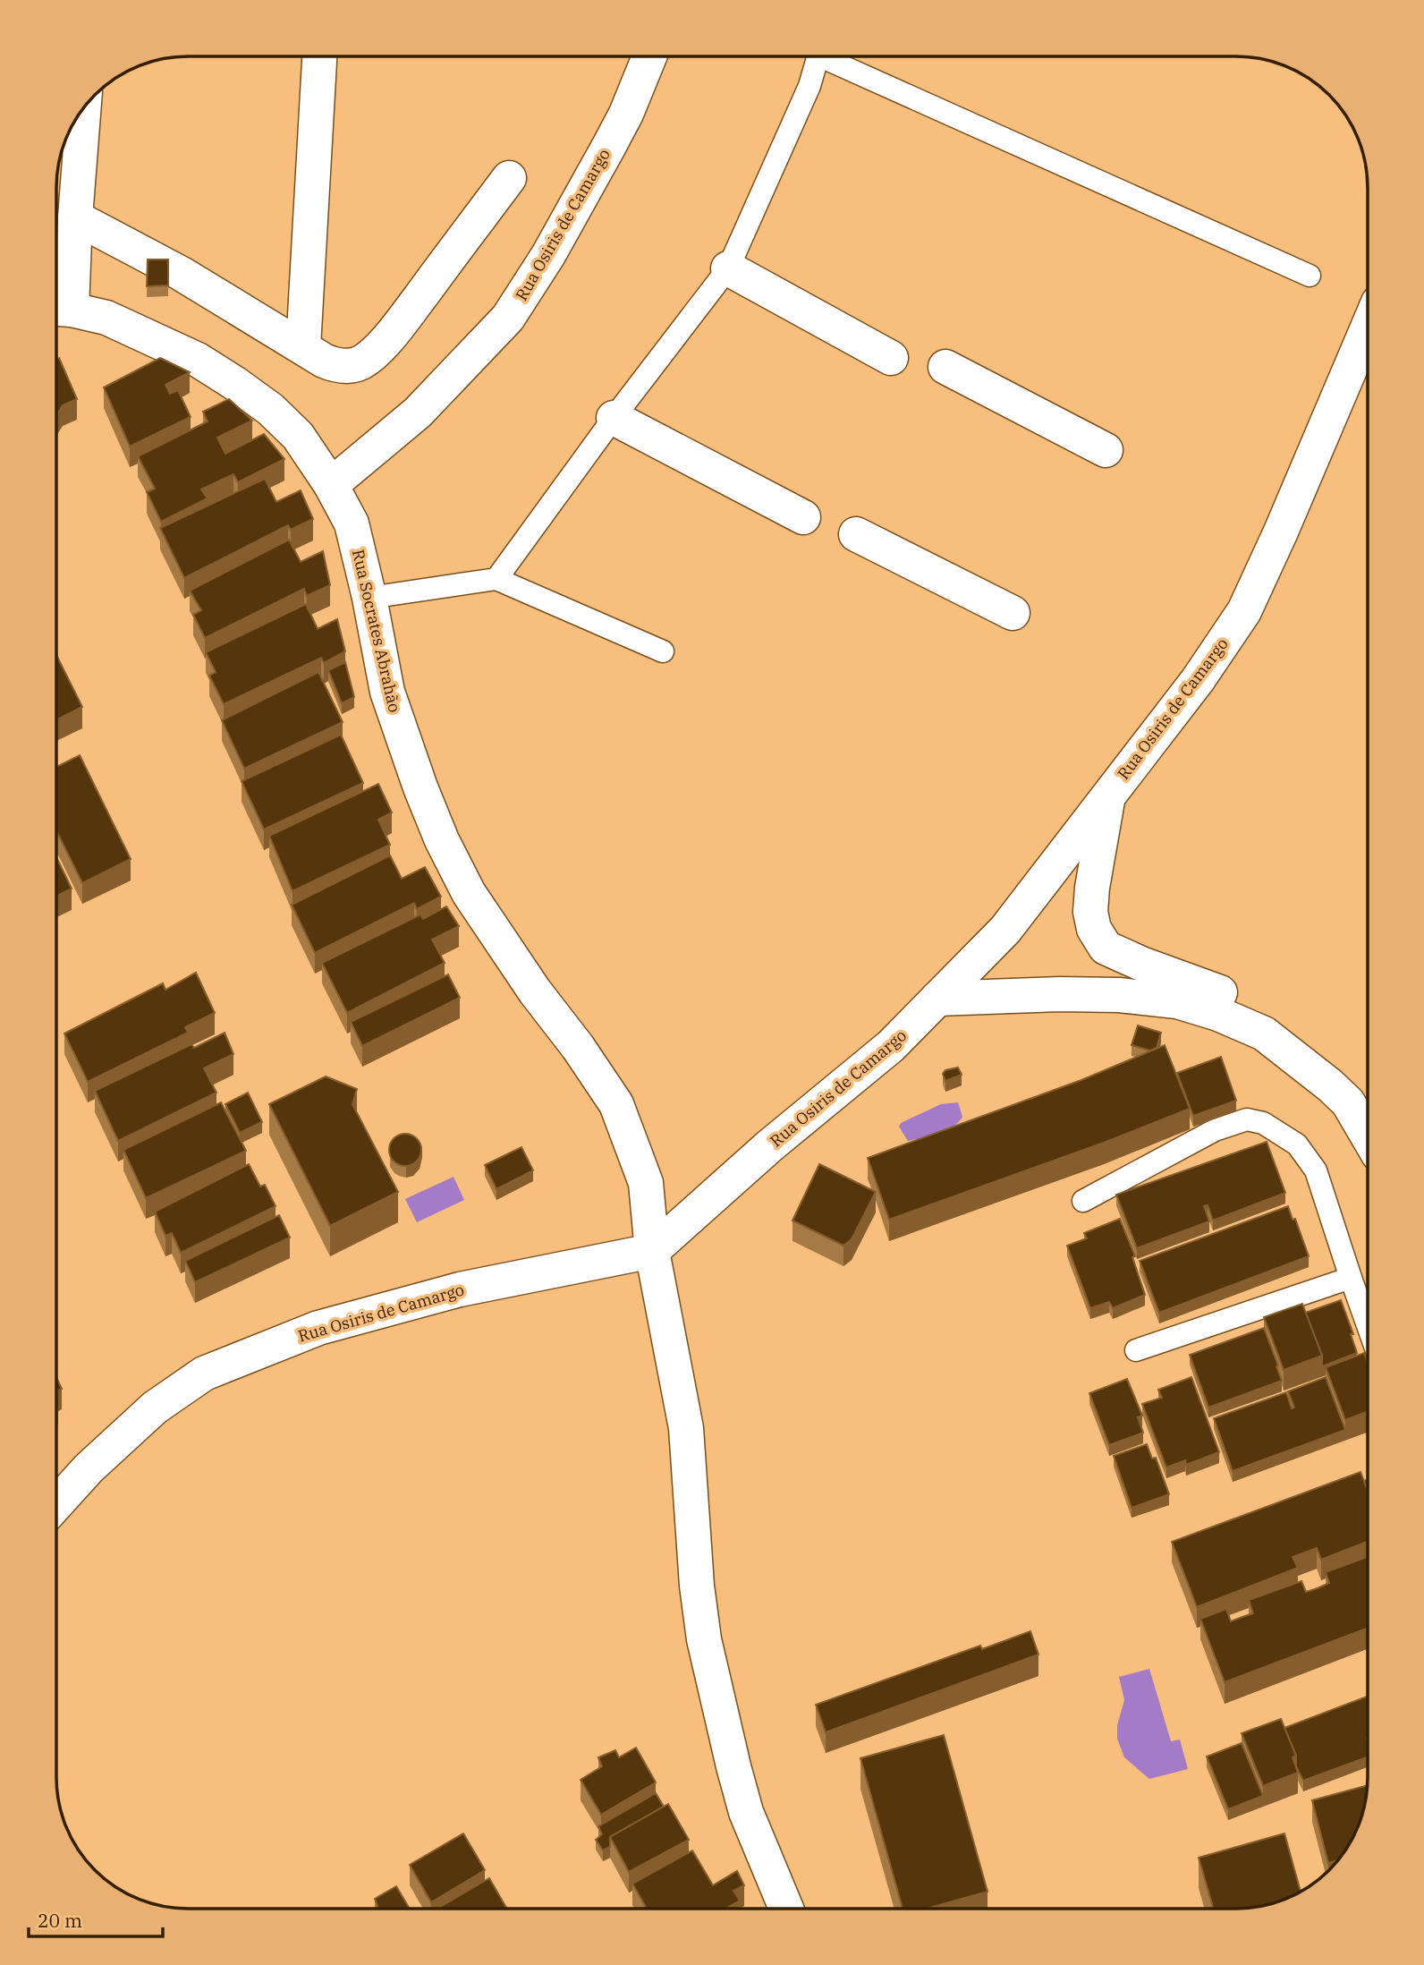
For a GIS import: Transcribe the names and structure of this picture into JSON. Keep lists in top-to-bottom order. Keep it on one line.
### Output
{"streets":{"street":["Rua Osiris de Camargo","Rua Socrates Abrahão"]},"crossings":[["Rua Osiris de Camargo","Rua Socrates Abrahão"]],"scale_bar":"20 m"}
